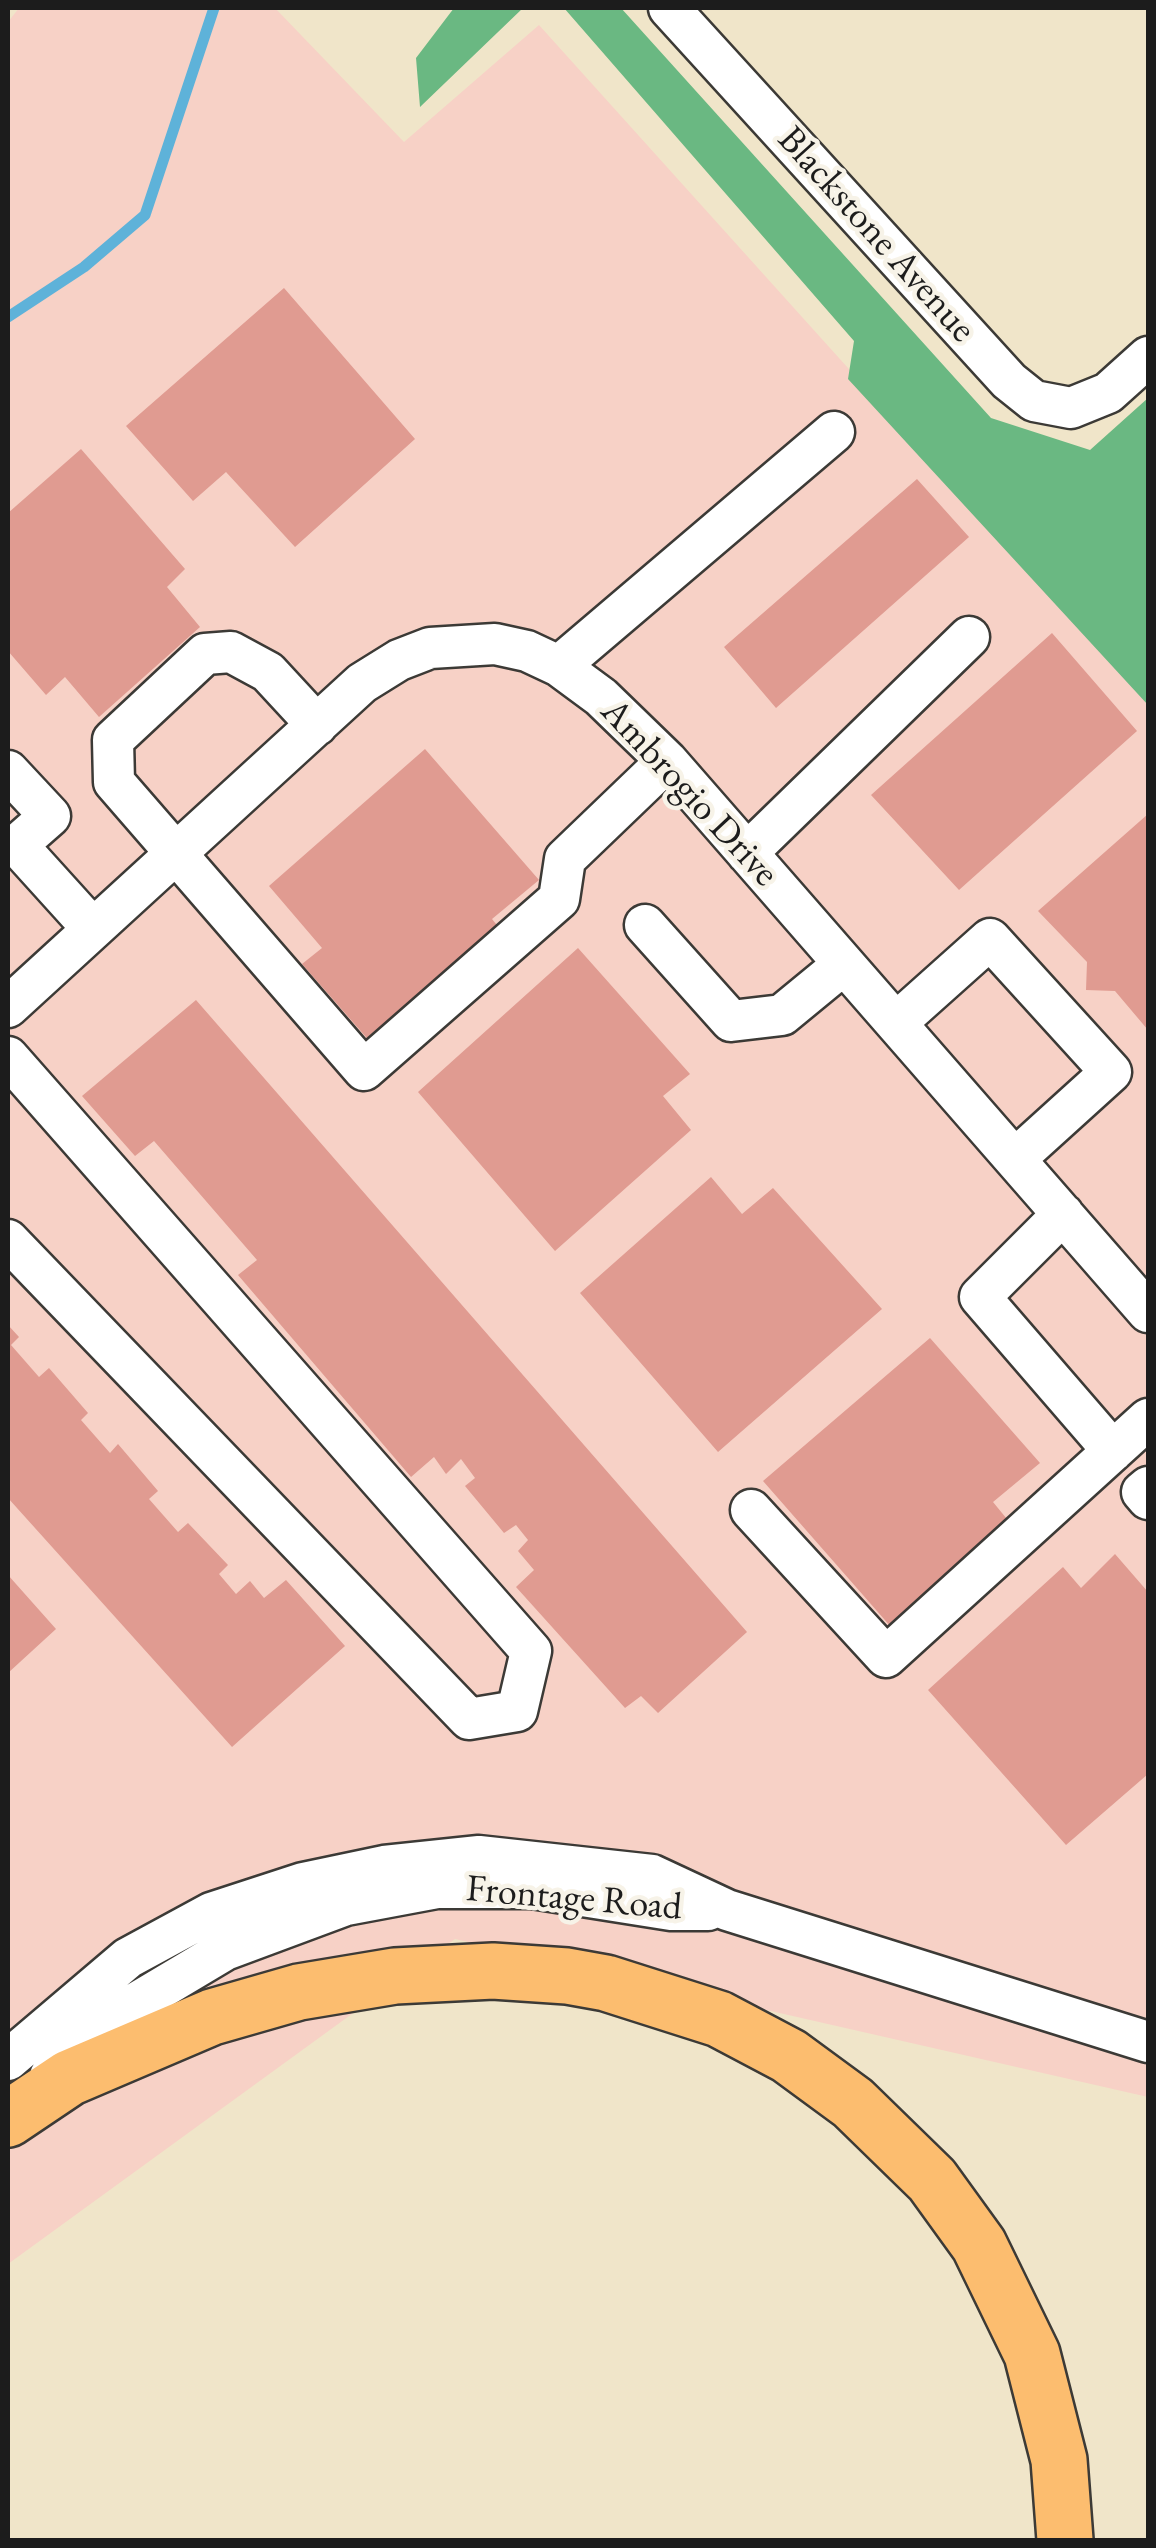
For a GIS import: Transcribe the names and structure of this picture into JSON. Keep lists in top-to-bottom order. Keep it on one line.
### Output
{"streets":{"street":["Blackstone Avenue","Ambrogio Drive","Frontage Road"]}}
